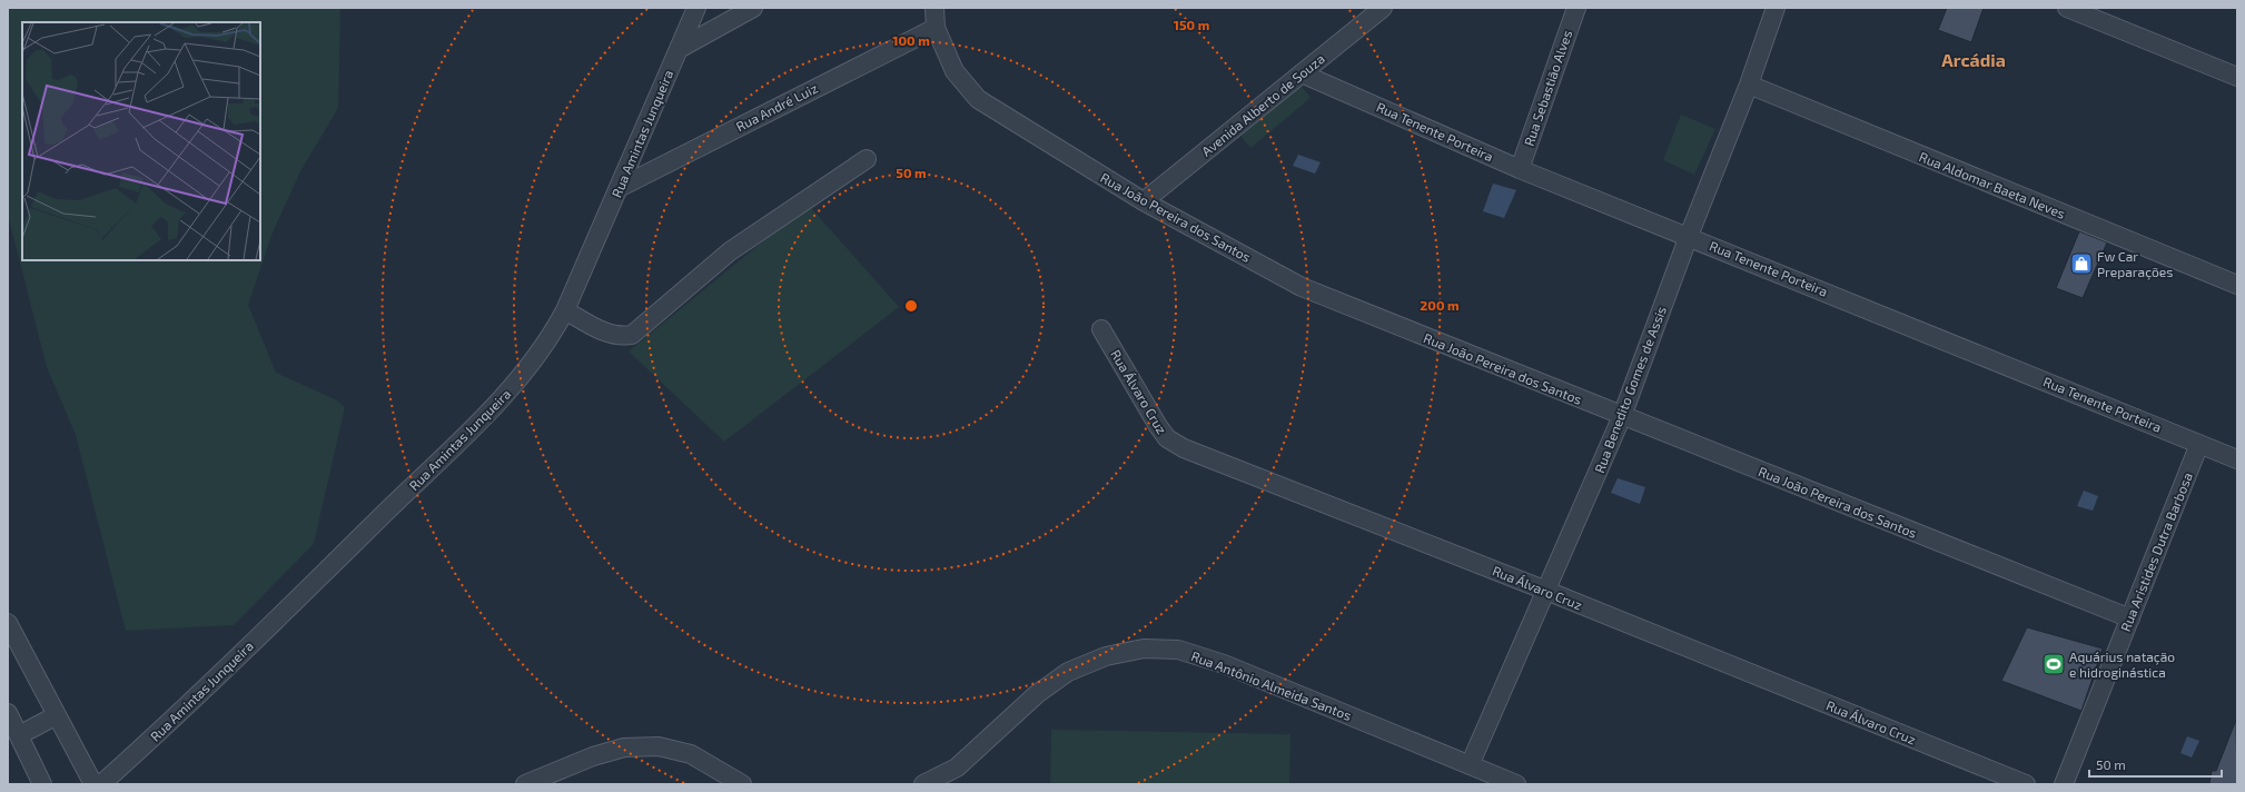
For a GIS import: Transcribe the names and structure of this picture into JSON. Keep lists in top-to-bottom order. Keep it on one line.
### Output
{"streets":{"street":["Rua Sebastião Alves","Avenida Alberto de Souza","Rua André Luiz","Rua Tenente Porteira","Rua Amintas Junqueira","Rua Aldomar Baeta Neves","Rua João Pereira dos Santos","Rua Benedito Gomes de Assis","Rua Álvaro Cruz","Rua Aristides Dutra Barbosa","Rua Antônio Almeida Santos"]},"crossings":[["Rua Sebastião Alves","Rua Tenente Porteira"],["Avenida Alberto de Souza","Rua Tenente Porteira"],["Avenida Alberto de Souza","Rua João Pereira dos Santos"],["Rua André Luiz","Rua Amintas Junqueira"],["Rua André Luiz","Rua João Pereira dos Santos"],["Rua Tenente Porteira","Rua Benedito Gomes de Assis"],["Rua Tenente Porteira","Rua Aristides Dutra Barbosa"],["Rua Aldomar Baeta Neves","Rua Benedito Gomes de Assis"],["Rua João Pereira dos Santos","Rua Benedito Gomes de Assis"],["Rua João Pereira dos Santos","Rua Aristides Dutra Barbosa"],["Rua Benedito Gomes de Assis","Rua Álvaro Cruz"],["Rua Benedito Gomes de Assis","Rua Antônio Almeida Santos"]],"districts":["Arcádia"],"places":{"shop":["Fw Car Preparações"],"sports":["Aquárius natação e hidroginástica"]},"scale_bar":"50 m","rings":["150 m","100 m","50 m","200 m"]}
